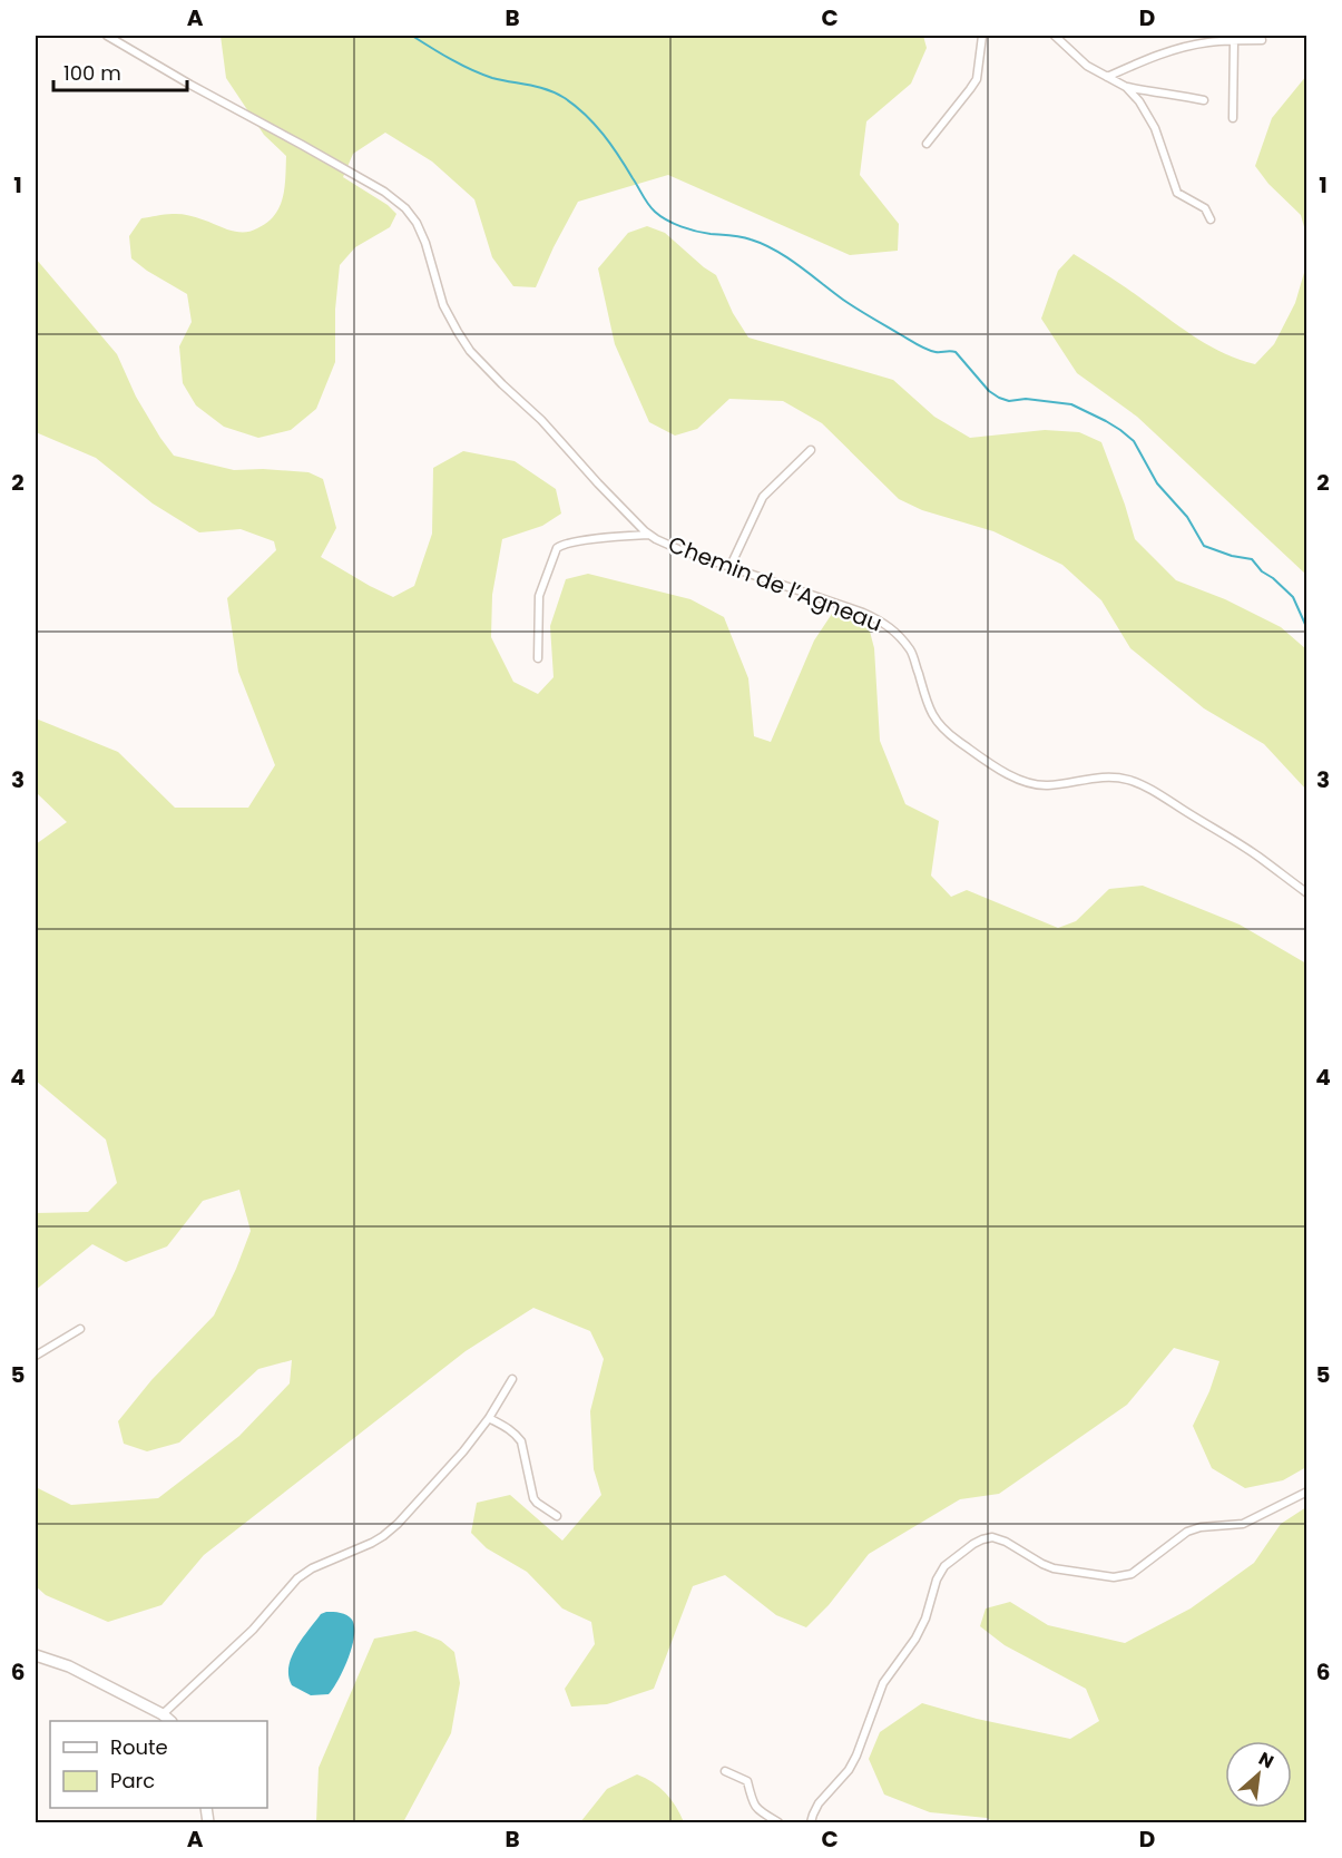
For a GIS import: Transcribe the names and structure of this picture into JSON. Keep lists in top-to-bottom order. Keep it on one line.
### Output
{"streets":{"street":["Chemin de l’Agneau"]},"legend":["Route","Parc"],"scale_bar":"100 m","north":"top right","grid":{"columns":["A","B","C","D"],"rows":["1","2","3","4","5","6"]}}
